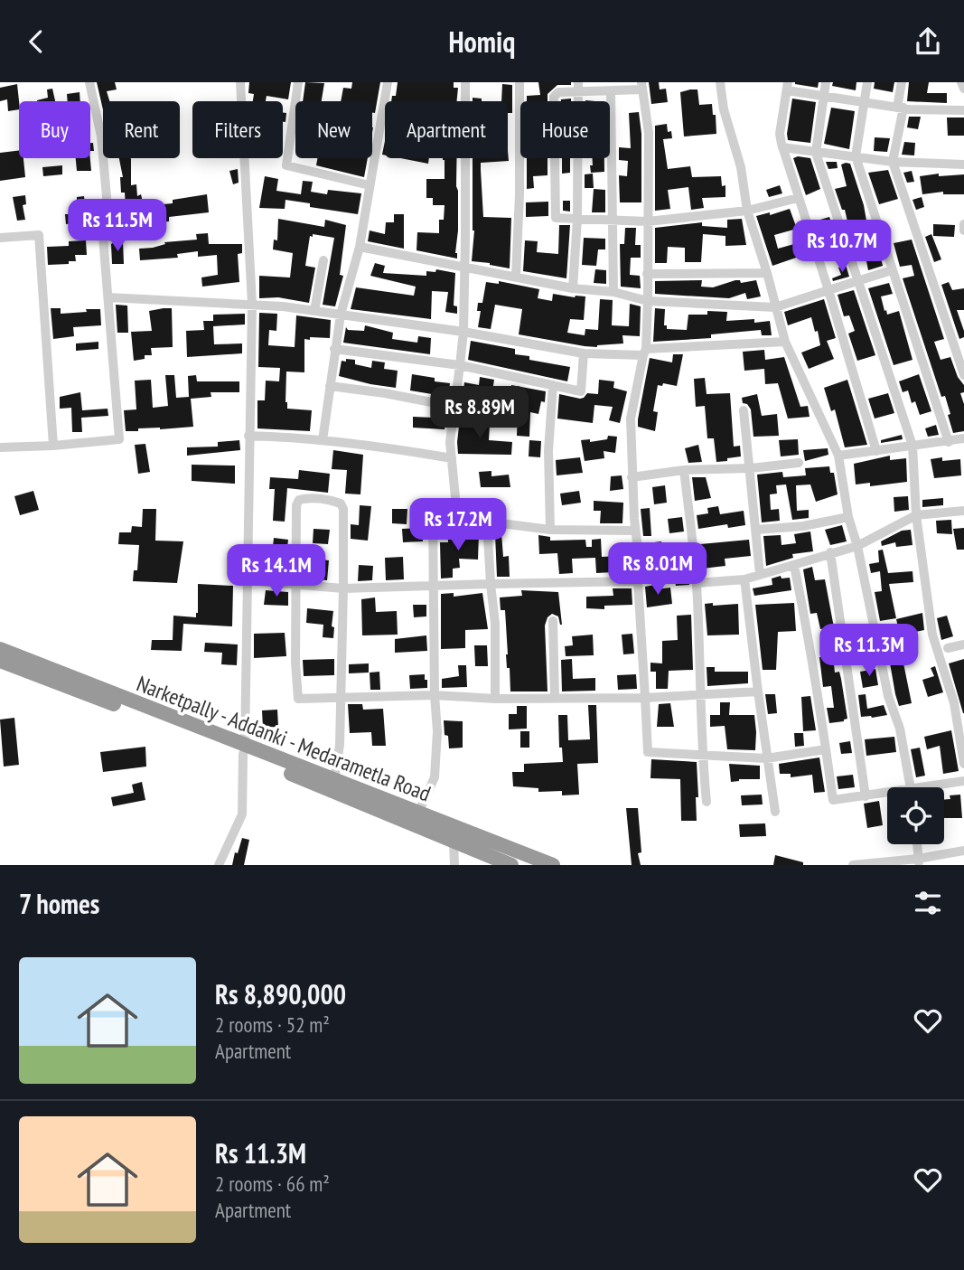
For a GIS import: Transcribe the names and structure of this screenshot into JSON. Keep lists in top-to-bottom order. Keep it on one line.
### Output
{"streets":{"highway":["Narketpally - Addanki - Medarametla Road"]},"page":{"header":"Homiq","chip":["Buy","Rent","Filters","New","Apartment","House"],"price":["Rs 11.5M","Rs 10.7M","Rs 8.89M","Rs 17.2M","Rs 8.01M","Rs 14.1M","Rs 11.3M"],"heading":"7 homes","list":[{"name":"Rs 8,890,000","note":"2 rooms · 52 m² · Apartment"},{"name":"Rs 11.3M","note":"2 rooms · 66 m² · Apartment"}]}}
